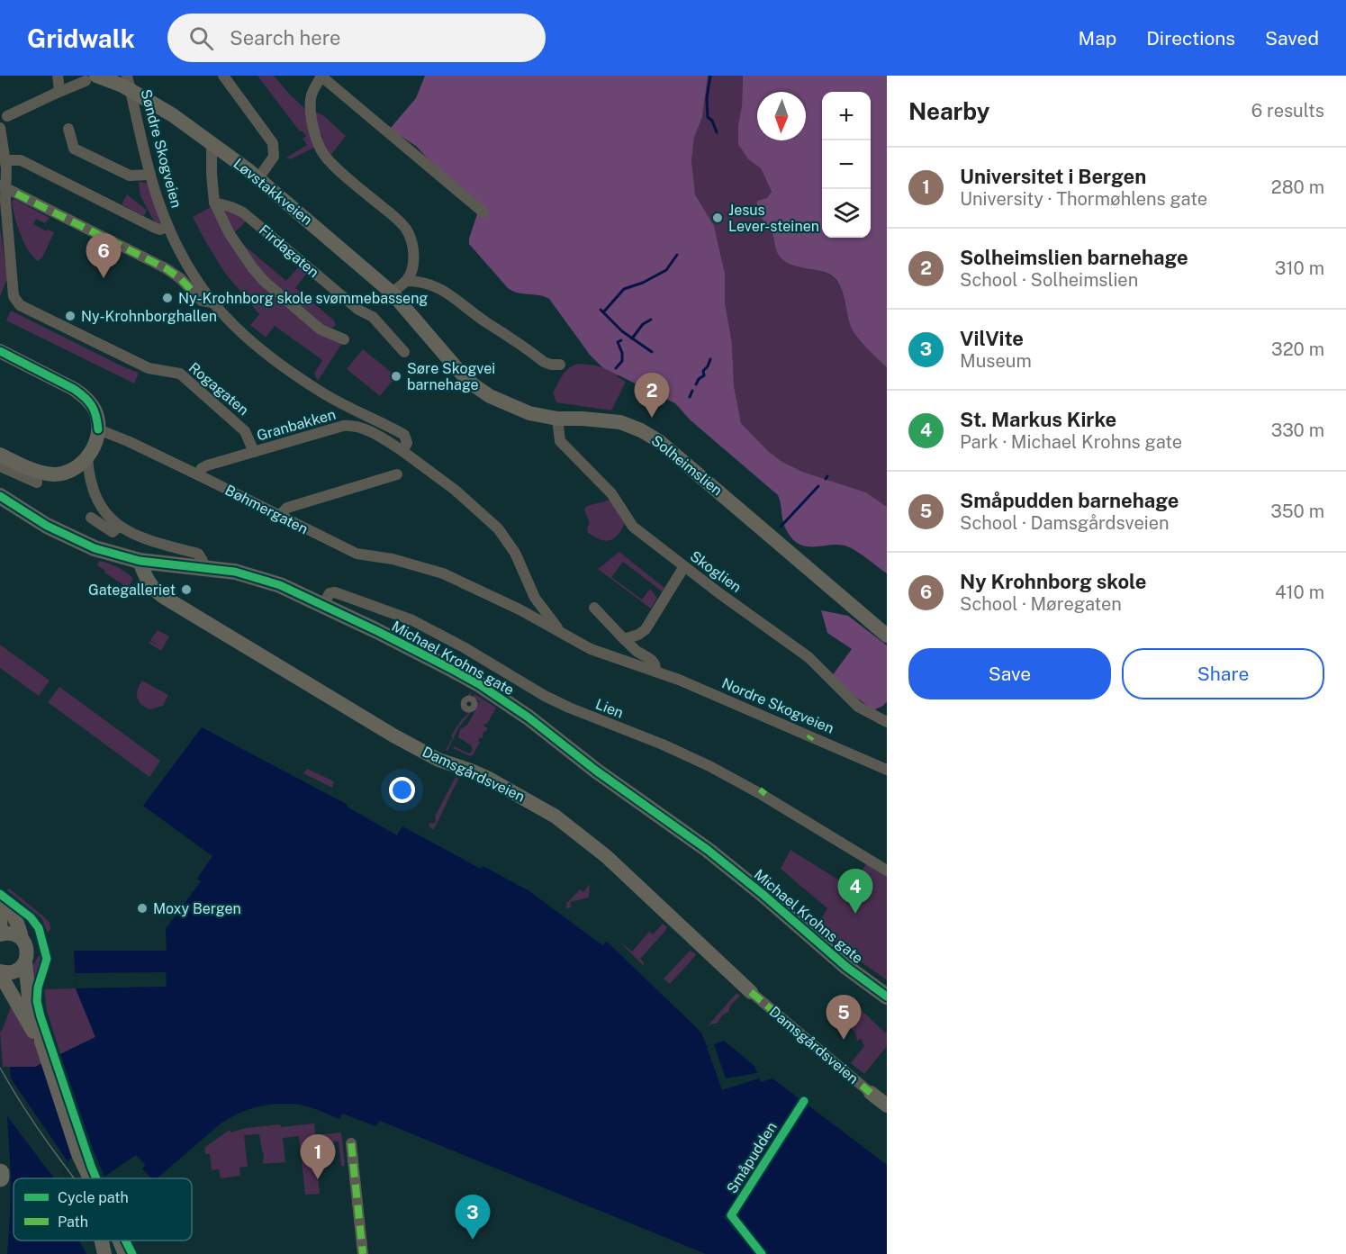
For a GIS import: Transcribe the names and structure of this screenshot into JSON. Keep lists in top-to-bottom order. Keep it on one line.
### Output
{"streets":{"main road":["Michael Krohns gate"],"street":["Søndre Skogveien","Løvstakkveien","Firdagaten","Rogagaten","Granbakken","Solheimslien","Bøhmergaten","Skoglien","Nordre Skogveien","Lien","Damsgårdsveien"],"cycle path":["Småpudden"]},"crossings":[["Søndre Skogveien","Løvstakkveien"],["Søndre Skogveien","Granbakken"],["Løvstakkveien","Firdagaten"],["Løvstakkveien","Solheimslien"],["Rogagaten","Granbakken"],["Granbakken","Bøhmergaten"],["Solheimslien","Skoglien"],["Bøhmergaten","Nordre Skogveien"],["Michael Krohns gate","Lien"],["Michael Krohns gate","Damsgårdsveien"]],"places":["Jesus Lever-steinen","Ny-Krohnborg skole svømmebasseng","Ny-Krohnborghallen","Søre Skogvei barnehage","Gategalleriet","Moxy Bergen"],"legend":["Cycle path","Path"],"north":"bottom","page":{"header":"Gridwalk","search":"Search here","nav":["Map","Directions","Saved"],"heading":["Nearby","6 results"],"map_buttons":["+","−"],"list":[{"mark":"1","name":"Universitet i Bergen","note":"University · Thormøhlens gate","value":"280 m"},{"mark":"2","name":"Solheimslien barnehage","note":"School · Solheimslien","value":"310 m"},{"mark":"3","name":"VilVite","note":"Museum","value":"320 m"},{"mark":"4","name":"St. Markus Kirke","note":"Park · Michael Krohns gate","value":"330 m"},{"mark":"5","name":"Småpudden barnehage","note":"School · Damsgårdsveien","value":"350 m"},{"mark":"6","name":"Ny Krohnborg skole","note":"School · Møregaten","value":"410 m"}],"pins":["6","2","4","5","1","3"],"buttons":["Save","Share"]}}
